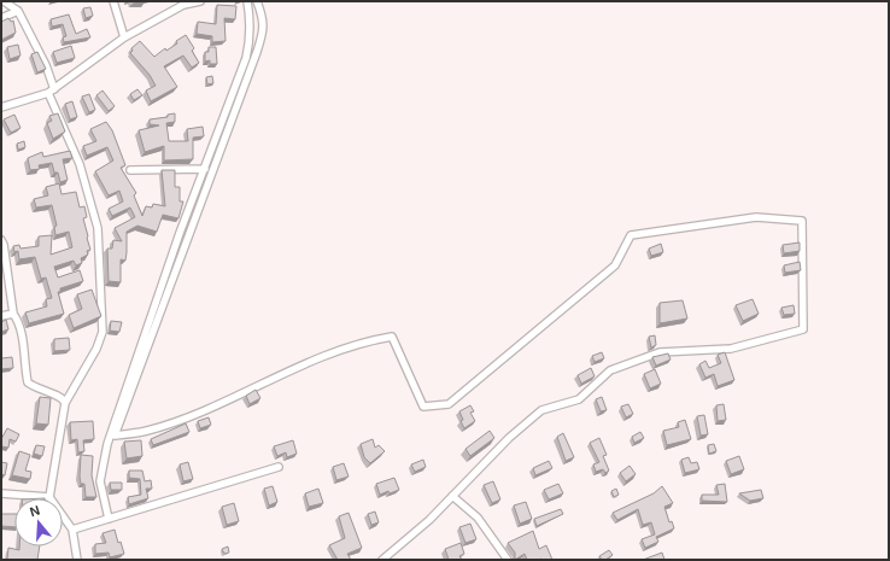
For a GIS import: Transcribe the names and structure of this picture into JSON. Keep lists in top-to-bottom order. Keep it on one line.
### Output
{"north":"top"}
